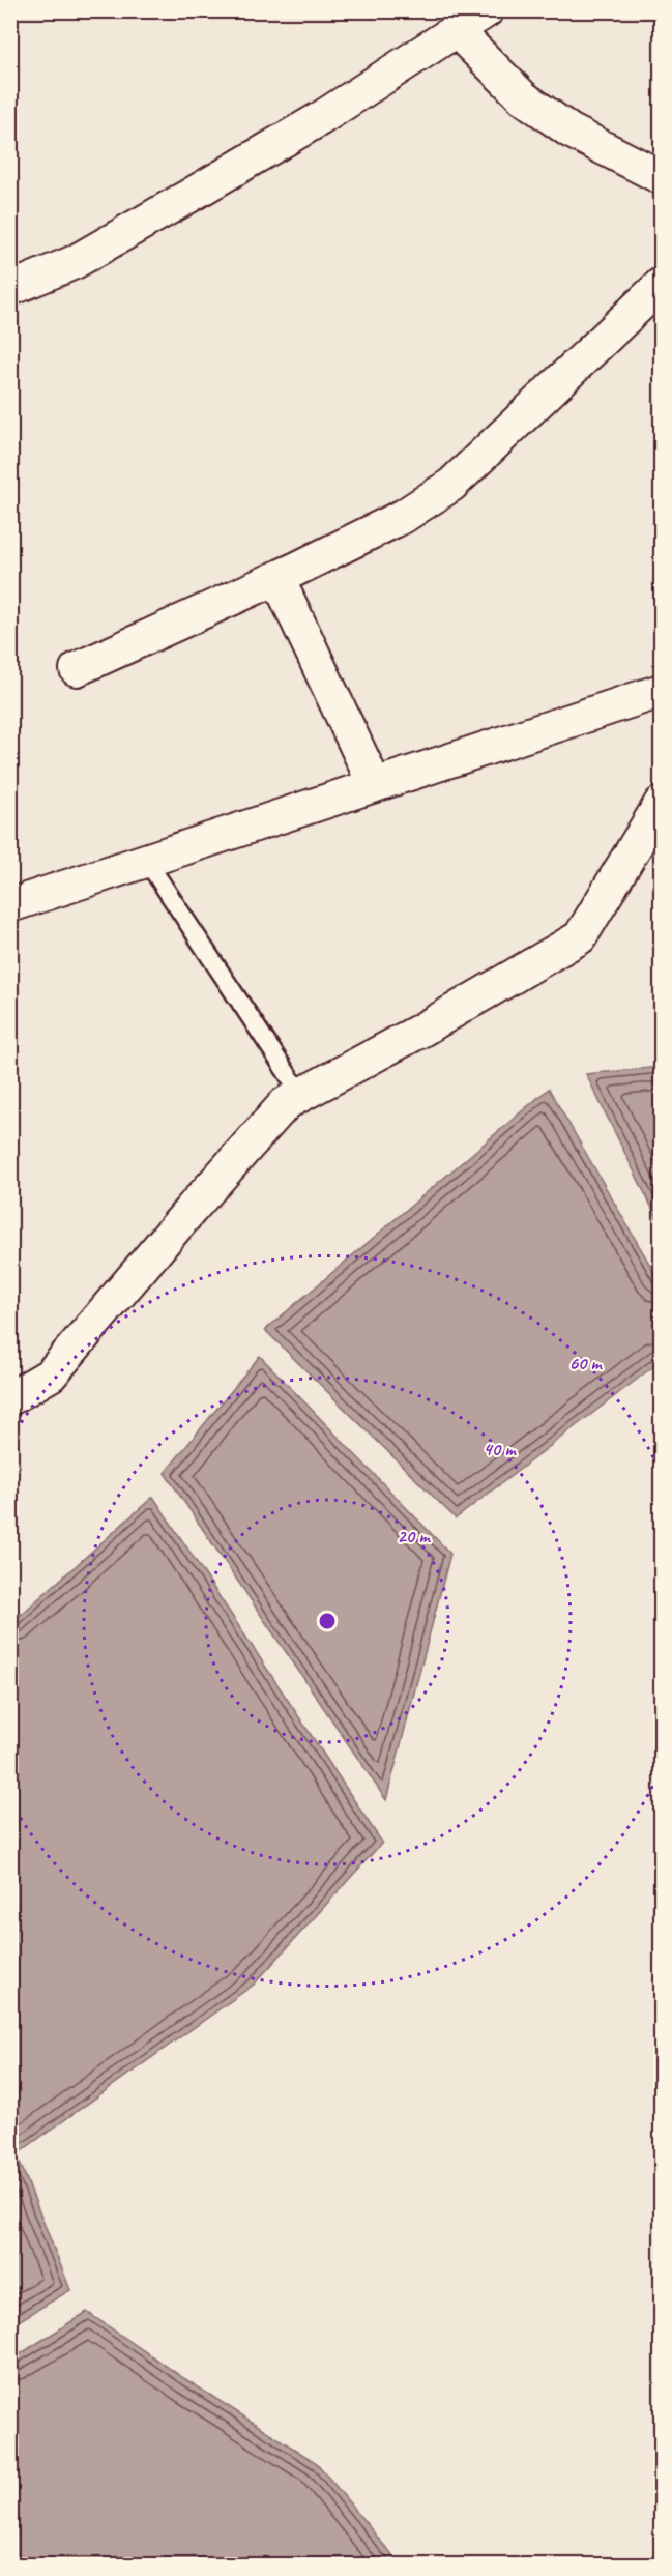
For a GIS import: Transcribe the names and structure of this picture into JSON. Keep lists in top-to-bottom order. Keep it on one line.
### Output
{"rings":["60 m","40 m","20 m"]}
